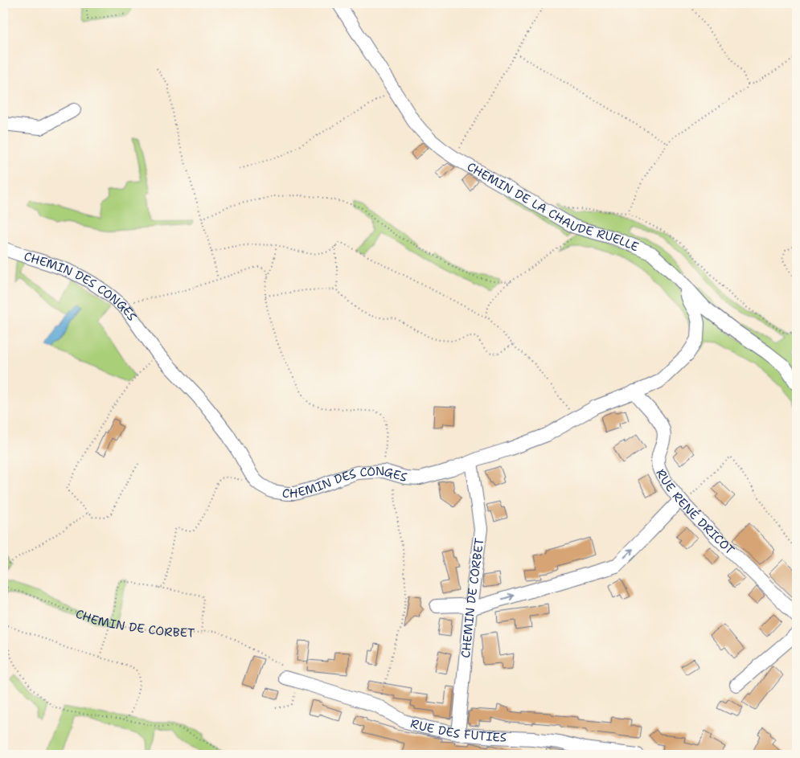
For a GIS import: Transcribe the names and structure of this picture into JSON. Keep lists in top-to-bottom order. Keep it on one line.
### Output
{"streets":{"street":["CHEMIN DE LA CHAUDE RUELLE","CHEMIN DES CONGES","RUE RENÉ DRICOT","CHEMIN DE CORBET","RUE DES FUTIES"]},"crossings":[["CHEMIN DE LA CHAUDE RUELLE","CHEMIN DES CONGES"],["CHEMIN DES CONGES","RUE RENÉ DRICOT"],["CHEMIN DES CONGES","CHEMIN DE CORBET"],["CHEMIN DE CORBET","RUE DES FUTIES"]]}
